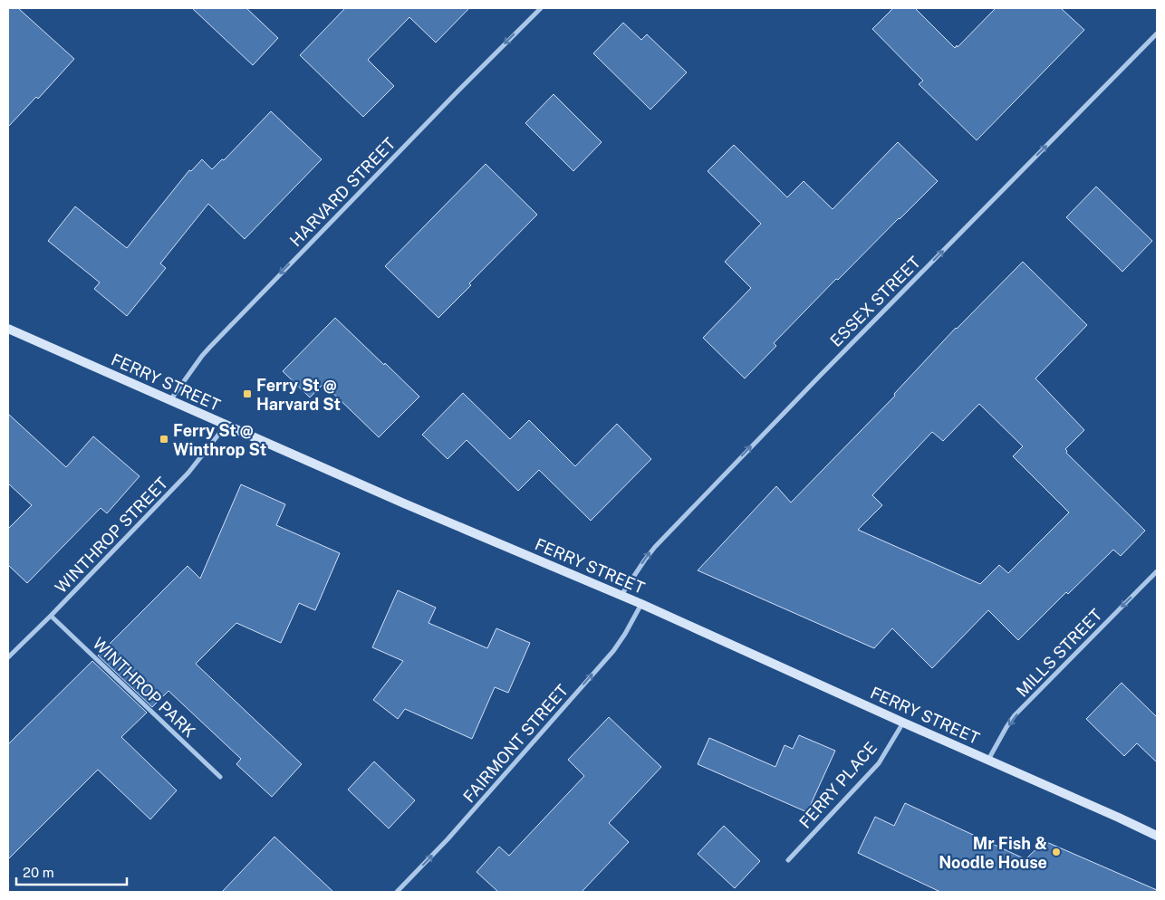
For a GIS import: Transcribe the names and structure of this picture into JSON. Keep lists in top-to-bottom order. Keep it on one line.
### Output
{"streets":{"main road":["FERRY STREET"],"street":["HARVARD STREET","ESSEX STREET","WINTHROP STREET","MILLS STREET","WINTHROP PARK","FAIRMONT STREET","FERRY PLACE"]},"crossings":[["HARVARD STREET","FERRY STREET"],["ESSEX STREET","FERRY STREET"],["FERRY STREET","WINTHROP STREET"],["FERRY STREET","MILLS STREET"],["FERRY STREET","FAIRMONT STREET"],["FERRY STREET","FERRY PLACE"],["WINTHROP STREET","WINTHROP PARK"]],"one_way":["HARVARD STREET","ESSEX STREET","MILLS STREET","FAIRMONT STREET"],"places":{"transit":["Ferry St @ Harvard St","Ferry St @ Winthrop St"],"other":["Mr Fish & Noodle House"]},"scale_bar":"20 m"}
